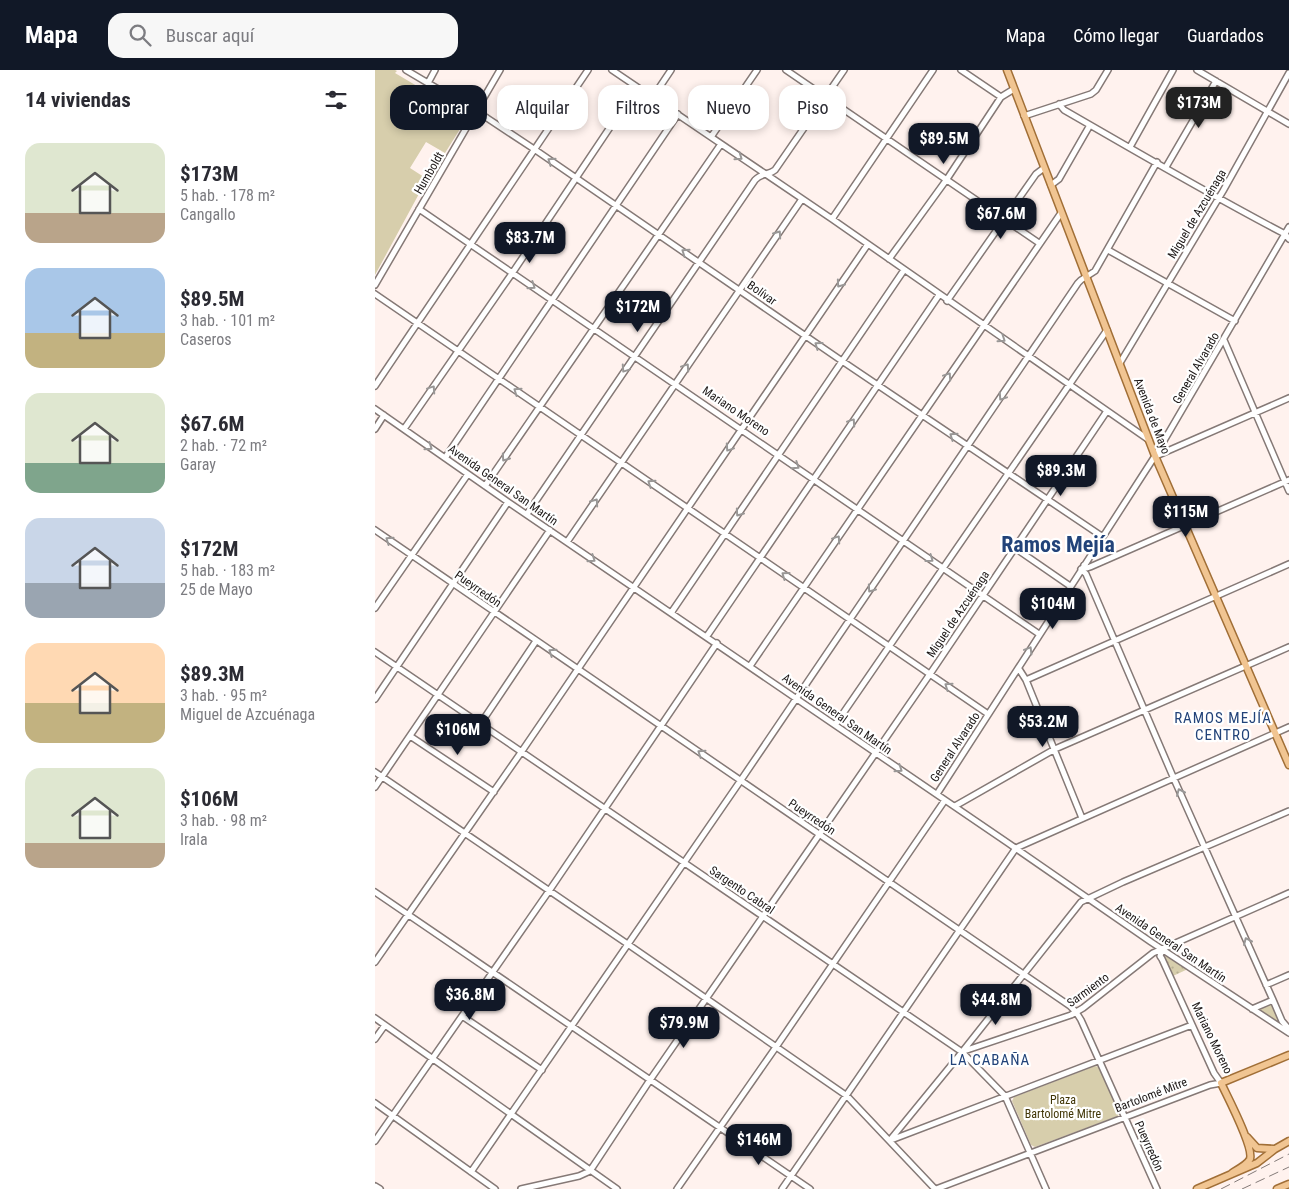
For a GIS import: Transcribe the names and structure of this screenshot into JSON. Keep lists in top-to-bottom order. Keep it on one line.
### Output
{"streets":{"main road":["Mariano Moreno","Avenida de Mayo","Bartolomé Mitre"],"street":["Humboldt","Miguel de Azcuénaga","Bolívar","General Alvarado","Avenida General San Martín","Pueyrredón","Sargento Cabral","Sarmiento"]},"crossings":[["Humboldt","Mariano Moreno"],["Miguel de Azcuénaga","Bolívar"],["Miguel de Azcuénaga","Mariano Moreno"],["Miguel de Azcuénaga","Avenida de Mayo"],["Miguel de Azcuénaga","Avenida General San Martín"],["Miguel de Azcuénaga","Pueyrredón"],["Miguel de Azcuénaga","Sargento Cabral"],["Bolívar","General Alvarado"],["General Alvarado","Mariano Moreno"],["General Alvarado","Avenida de Mayo"],["General Alvarado","Avenida General San Martín"],["Mariano Moreno","Avenida General San Martín"],["Mariano Moreno","Sarmiento"],["Mariano Moreno","Bartolomé Mitre"],["Avenida General San Martín","Sarmiento"],["Pueyrredón","Sarmiento"],["Pueyrredón","Bartolomé Mitre"],["Sargento Cabral","Sarmiento"],["Sargento Cabral","Bartolomé Mitre"]],"districts":["Ramos Mejía","RAMOS MEJÍA CENTRO","LA CABAÑA"],"parks":["Plaza Bartolomé Mitre"],"page":{"header":"Mapa","search":"Buscar aquí","nav":["Mapa","Cómo llegar","Guardados"],"heading":"14 viviendas","chip":["Comprar","Alquilar","Filtros","Nuevo","Piso"],"price":["$173M","$89.5M","$67.6M","$83.7M","$172M","$89.3M","$115M","$104M","$53.2M","$106M","$36.8M","$44.8M","$79.9M","$146M"],"list":[{"name":"$173M","note":"5 hab. · 178 m² · Cangallo"},{"name":"$89.5M","note":"3 hab. · 101 m² · Caseros"},{"name":"$67.6M","note":"2 hab. · 72 m² · Garay"},{"name":"$172M","note":"5 hab. · 183 m² · 25 de Mayo"},{"name":"$89.3M","note":"3 hab. · 95 m² · Miguel de Azcuénaga"},{"name":"$106M","note":"3 hab. · 98 m² · Irala"}]}}
